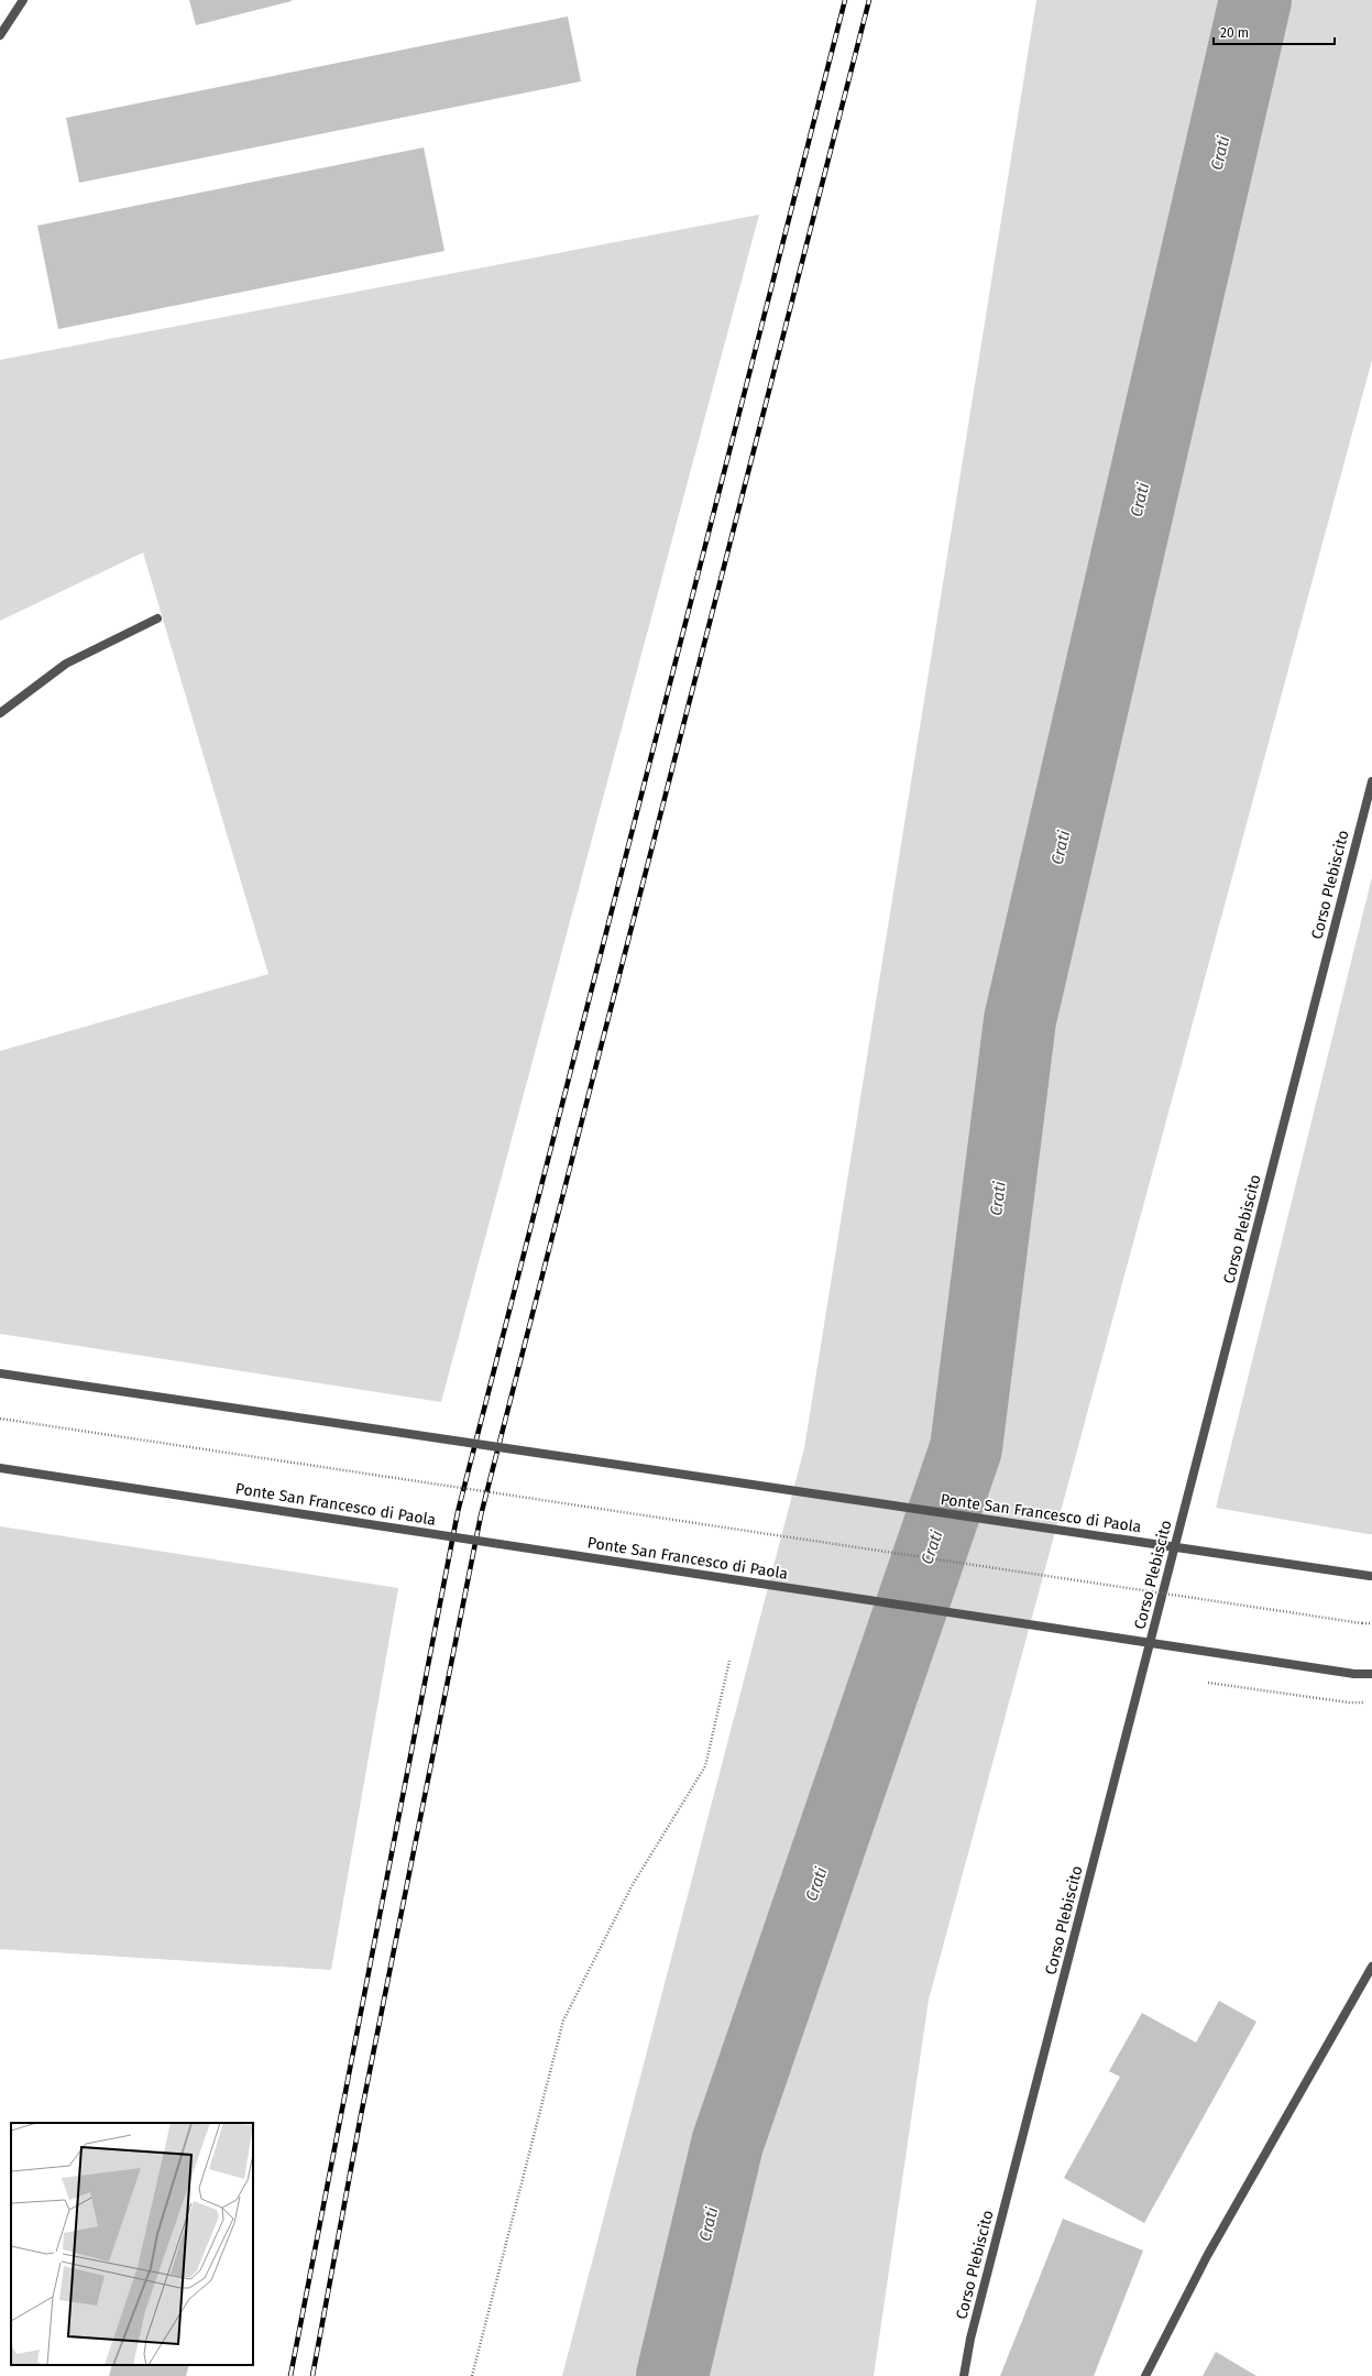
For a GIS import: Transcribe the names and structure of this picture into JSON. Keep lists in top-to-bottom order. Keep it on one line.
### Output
{"streets":{"street":["Corso Plebiscito","Ponte San Francesco di Paola"]},"water":["Crati"],"scale_bar":"20 m"}
